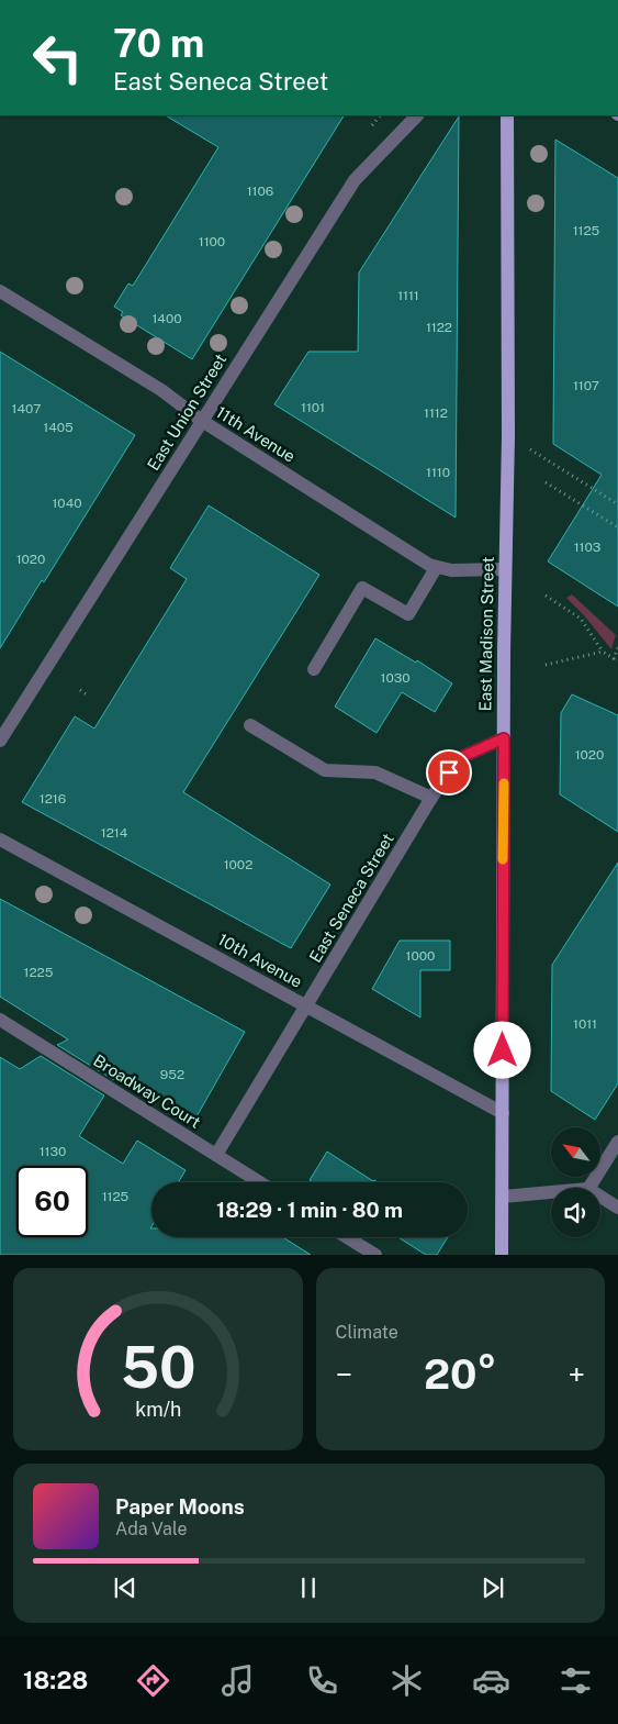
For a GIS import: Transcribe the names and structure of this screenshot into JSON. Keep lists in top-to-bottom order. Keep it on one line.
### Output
{"streets":{"main road":["East Madison Street"],"street":["East Union Street","11th Avenue","East Seneca Street","10th Avenue","Broadway Court"]},"crossings":[["East Union Street","11th Avenue"],["11th Avenue","East Madison Street"],["East Madison Street","East Seneca Street"],["East Madison Street","10th Avenue"],["East Seneca Street","10th Avenue"],["East Seneca Street","Broadway Court"]],"house_numbers":["1106","1125","1100","1111","1400","1122","1107","1101","1407","1112","1405","1110","1040","1103","1020","1030","1020","1216","1214","1002","1000","1225","1011","952","1130","1125"],"north":"top left","page":{"turn":["70 m","East Seneca Street"],"limit":"60","trip":"18:29 · 1 min · 80 m","tile":"Climate","heat":["−","20°","+"],"song":["Paper Moons","Ada Vale"],"tabs":"18:28","gauge":["50","km/h"]}}
